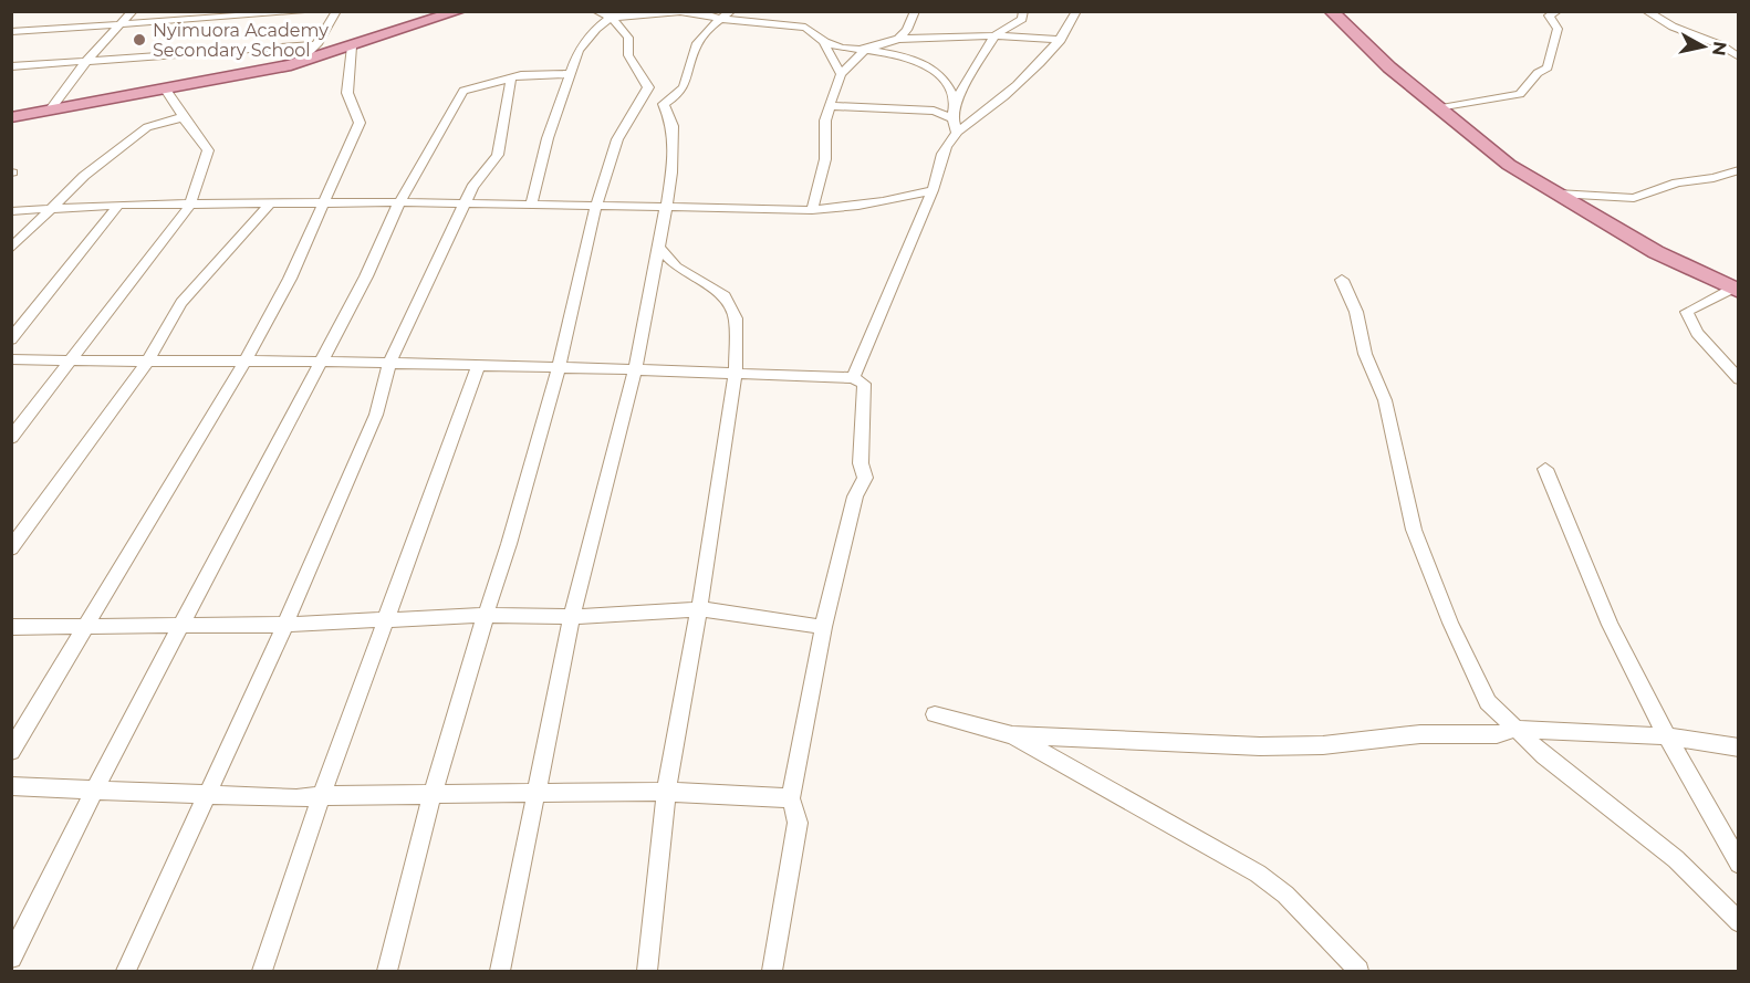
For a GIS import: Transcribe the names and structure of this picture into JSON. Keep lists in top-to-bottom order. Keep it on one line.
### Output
{"places":["Nyimuora Academy Secondary School"],"north":"right"}
